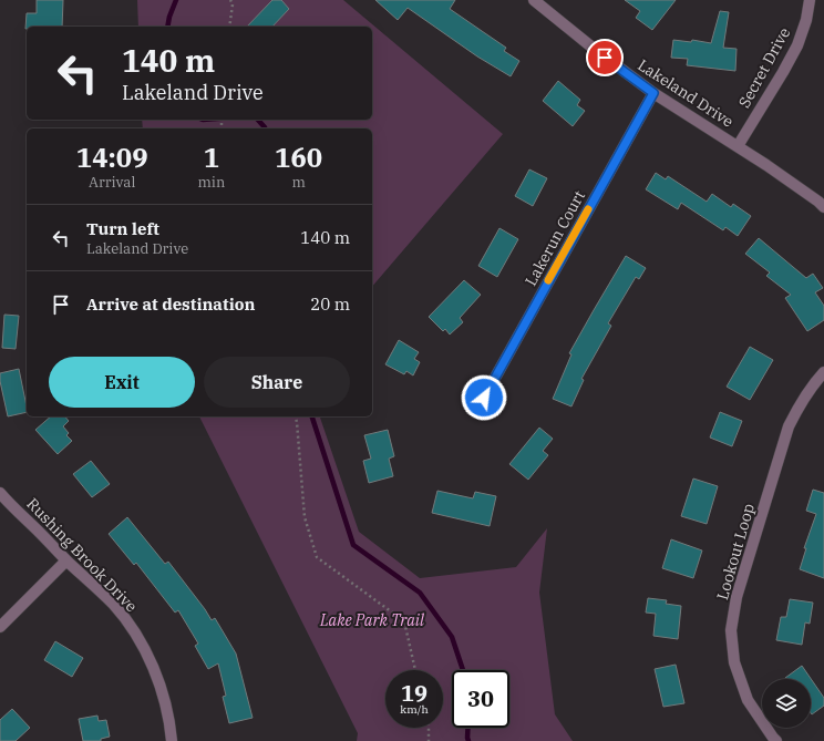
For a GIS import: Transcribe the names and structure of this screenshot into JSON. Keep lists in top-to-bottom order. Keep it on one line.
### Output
{"streets":{"street":["Secret Drive","Lakeland Drive","Lakerun Court","Lookout Loop","Rushing Brook Drive"]},"crossings":[["Secret Drive","Lakeland Drive"],["Lakeland Drive","Lakerun Court"]],"parks":["Lake Park Trail"],"page":{"turn":["140 m","Lakeland Drive"],"eta":["14:09","Arrival","1","min","160","m"],"list":[{"name":"Turn left","note":"Lakeland Drive","value":"140 m"},{"name":"Arrive at destination","value":"20 m"}],"buttons":["Exit","Share"],"speed":"19 km/h","limit":"30"}}
